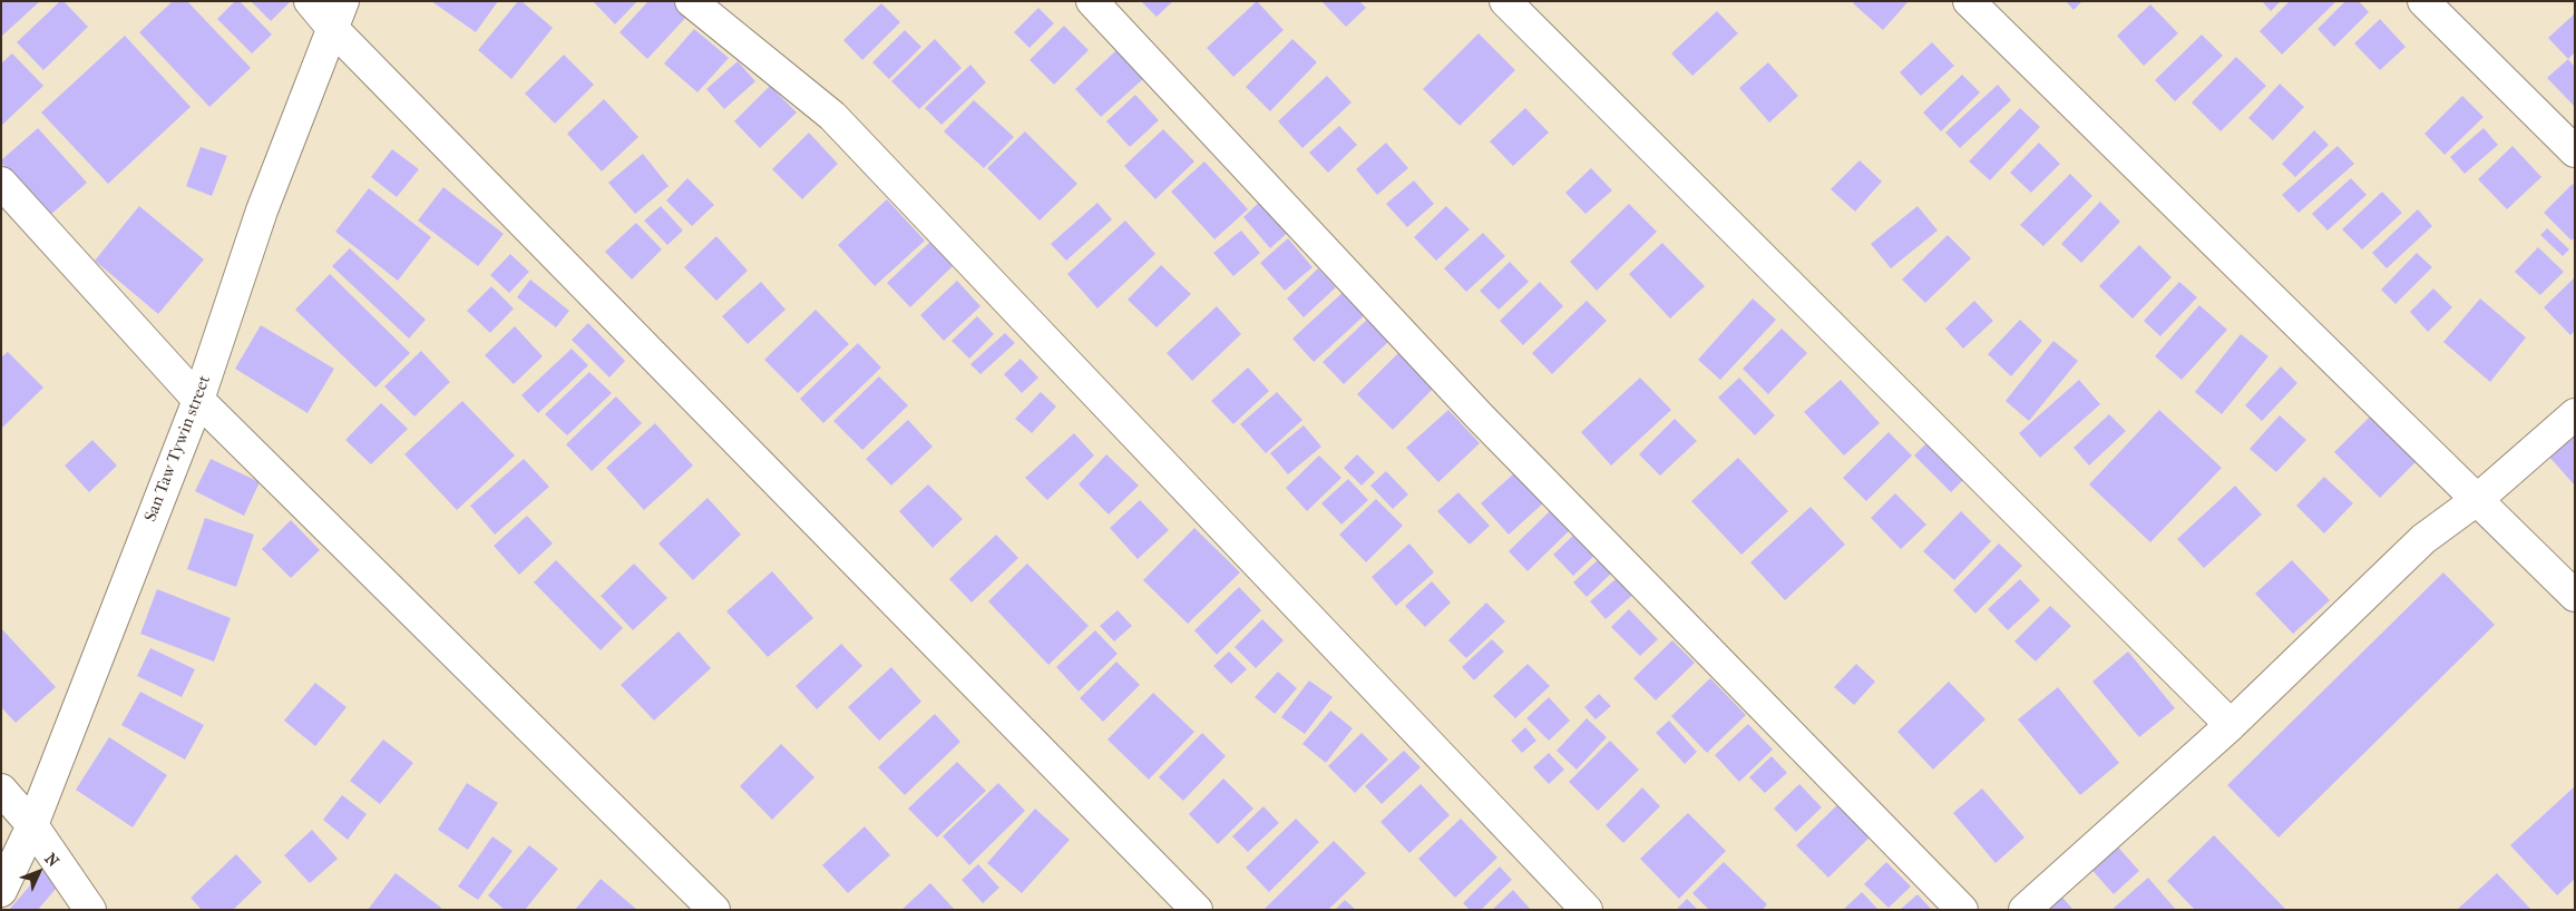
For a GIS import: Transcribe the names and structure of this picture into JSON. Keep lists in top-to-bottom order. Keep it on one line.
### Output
{"streets":{"street":["San Taw Tywin street"]},"north":"top right"}
